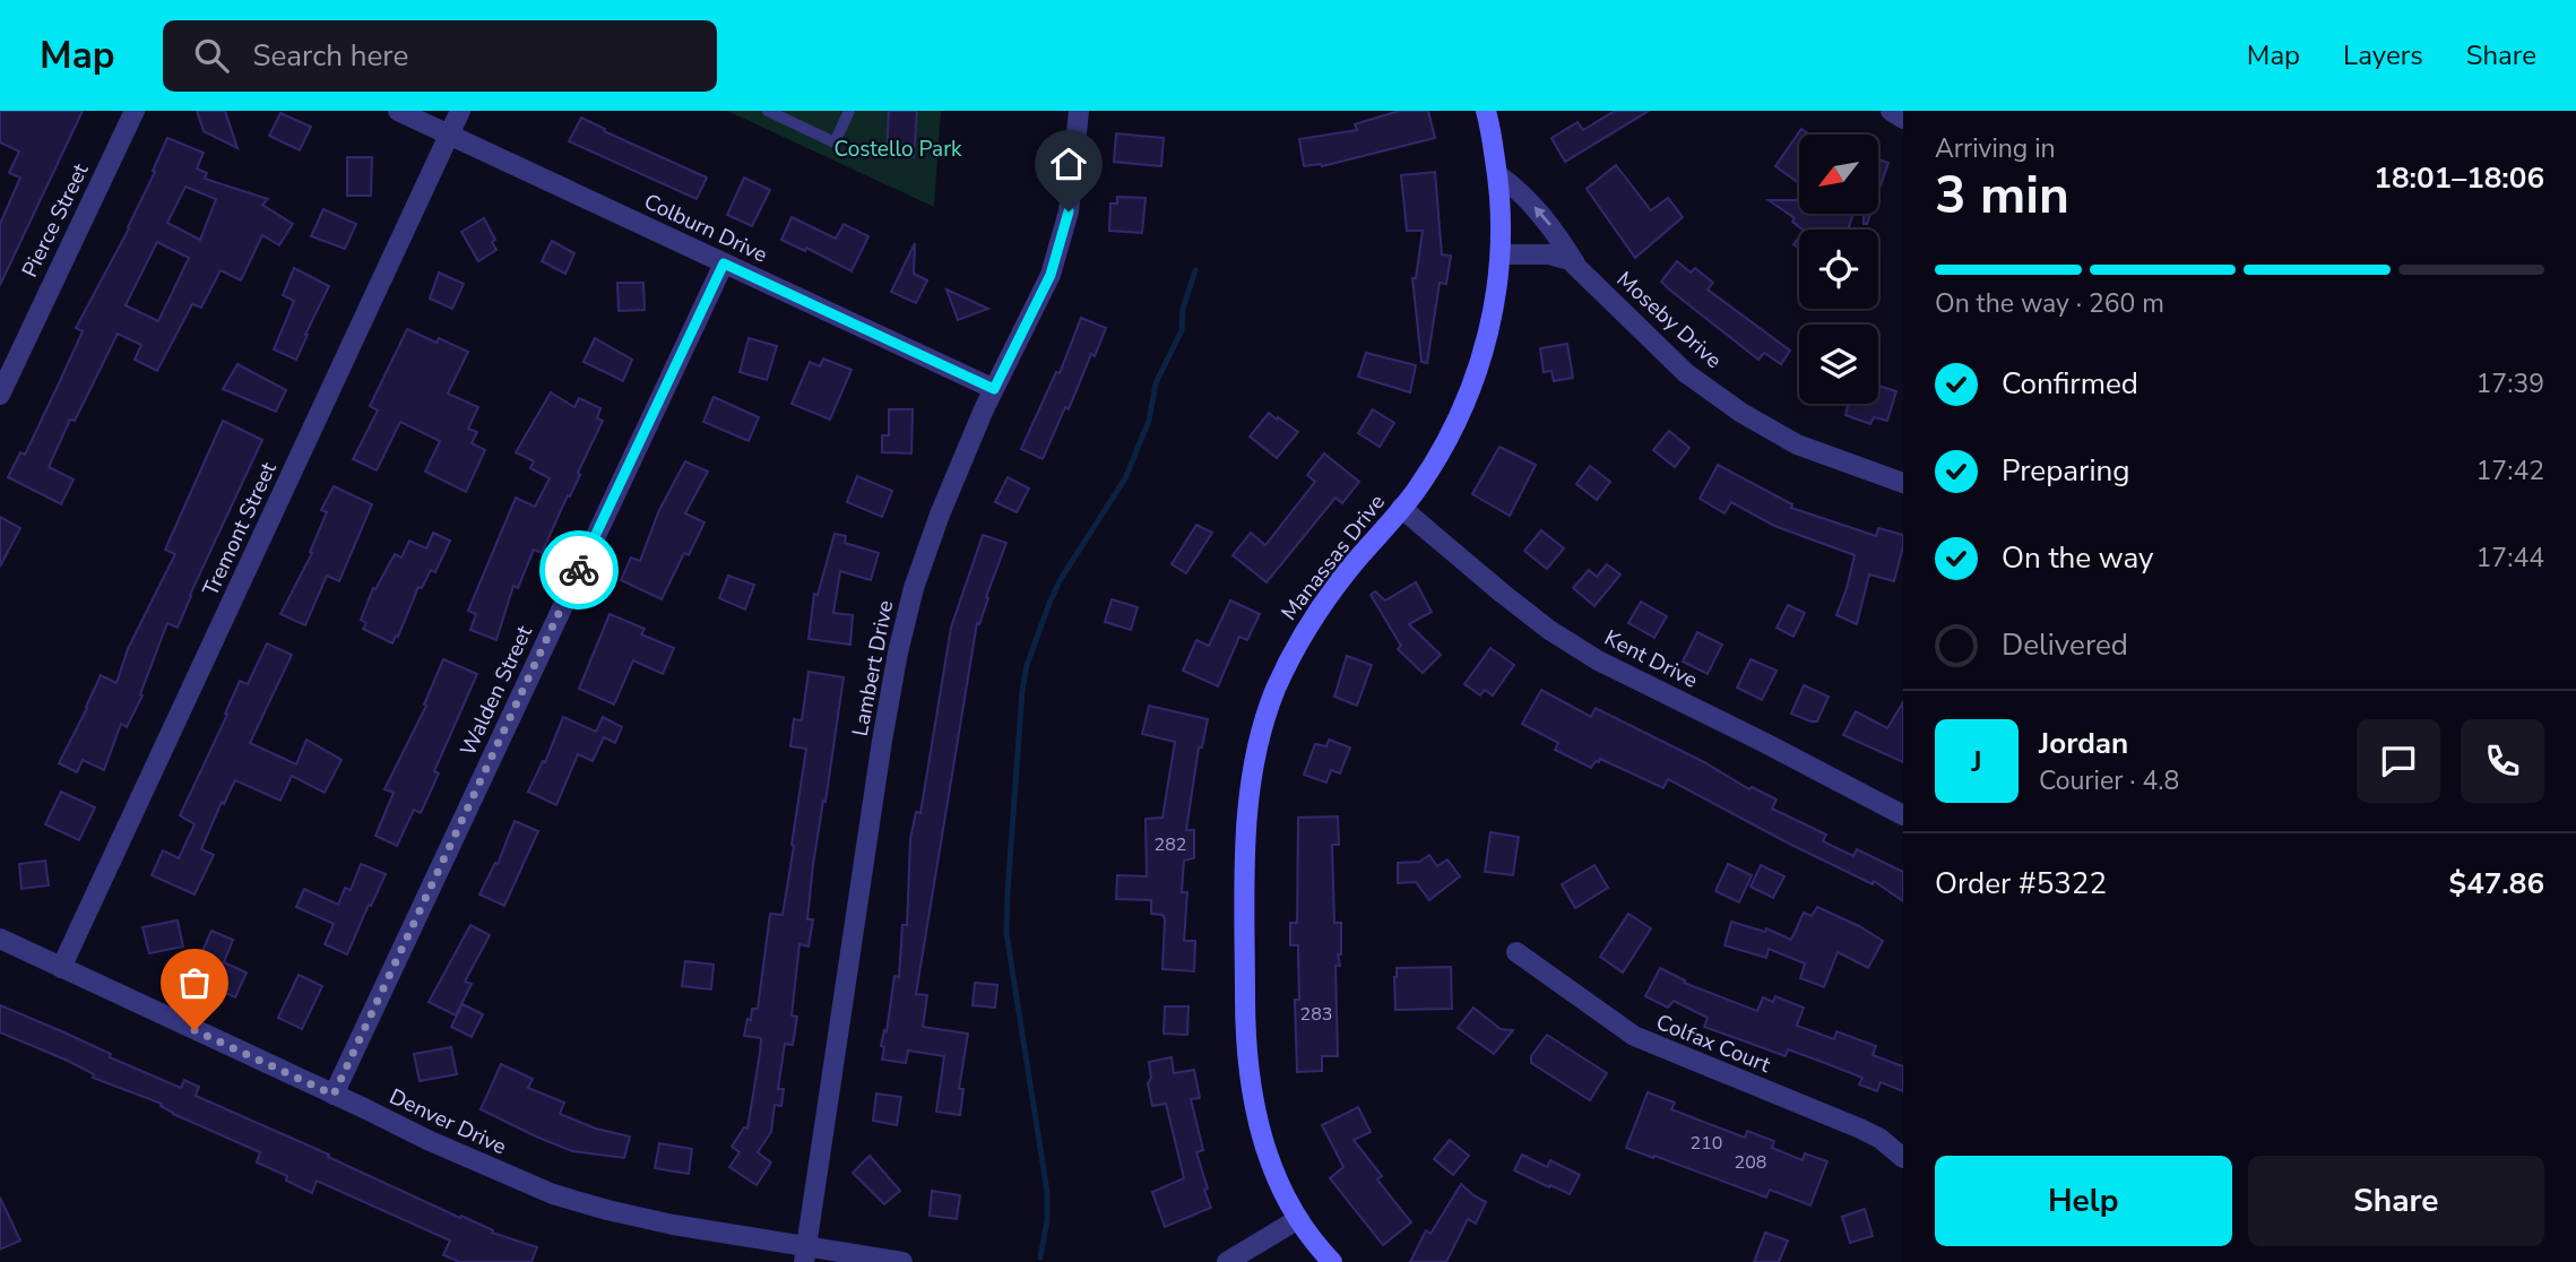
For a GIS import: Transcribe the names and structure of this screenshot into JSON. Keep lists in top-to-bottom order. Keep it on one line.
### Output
{"streets":{"main road":["Manassas Drive"],"street":["Pierce Street","Colburn Drive","Moseby Drive","Tremont Street","Kent Drive","Lambert Drive","Walden Street","Colfax Court","Denver Drive"]},"crossings":[["Colburn Drive","Tremont Street"],["Colburn Drive","Lambert Drive"],["Colburn Drive","Walden Street"],["Moseby Drive","Manassas Drive"],["Tremont Street","Denver Drive"],["Manassas Drive","Kent Drive"],["Lambert Drive","Denver Drive"],["Walden Street","Denver Drive"]],"parks":["Costello Park"],"house_numbers":["282","283","210","208"],"north":"bottom left","page":{"header":"Map","search":"Search here","nav":["Map","Layers","Share"],"heading":["3 min","Arriving in","18:01–18:06"],"panel":["Jordan","Courier · 4.8","Order #5322","$47.86"],"bar":"On the way · 260 m","list":[["Confirmed","17:39"],["Preparing","17:42"],["On the way","17:44"],"Delivered"],"round":"J","buttons":["Help","Share"]}}
